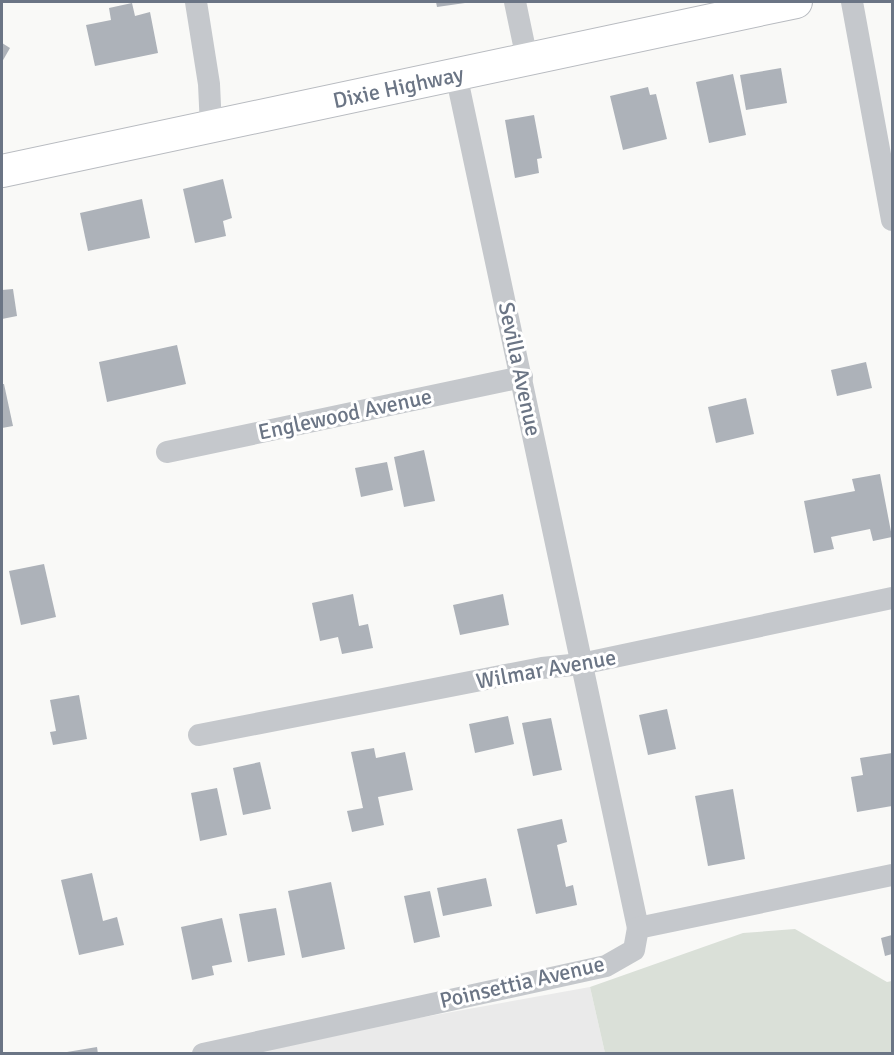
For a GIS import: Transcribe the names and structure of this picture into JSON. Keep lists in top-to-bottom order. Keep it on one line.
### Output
{"streets":{"street":["Dixie Highway","Sevilla Avenue","Englewood Avenue","Wilmar Avenue","Poinsettia Avenue"]},"crossings":[["Dixie Highway","Sevilla Avenue"],["Sevilla Avenue","Englewood Avenue"],["Sevilla Avenue","Wilmar Avenue"]]}
